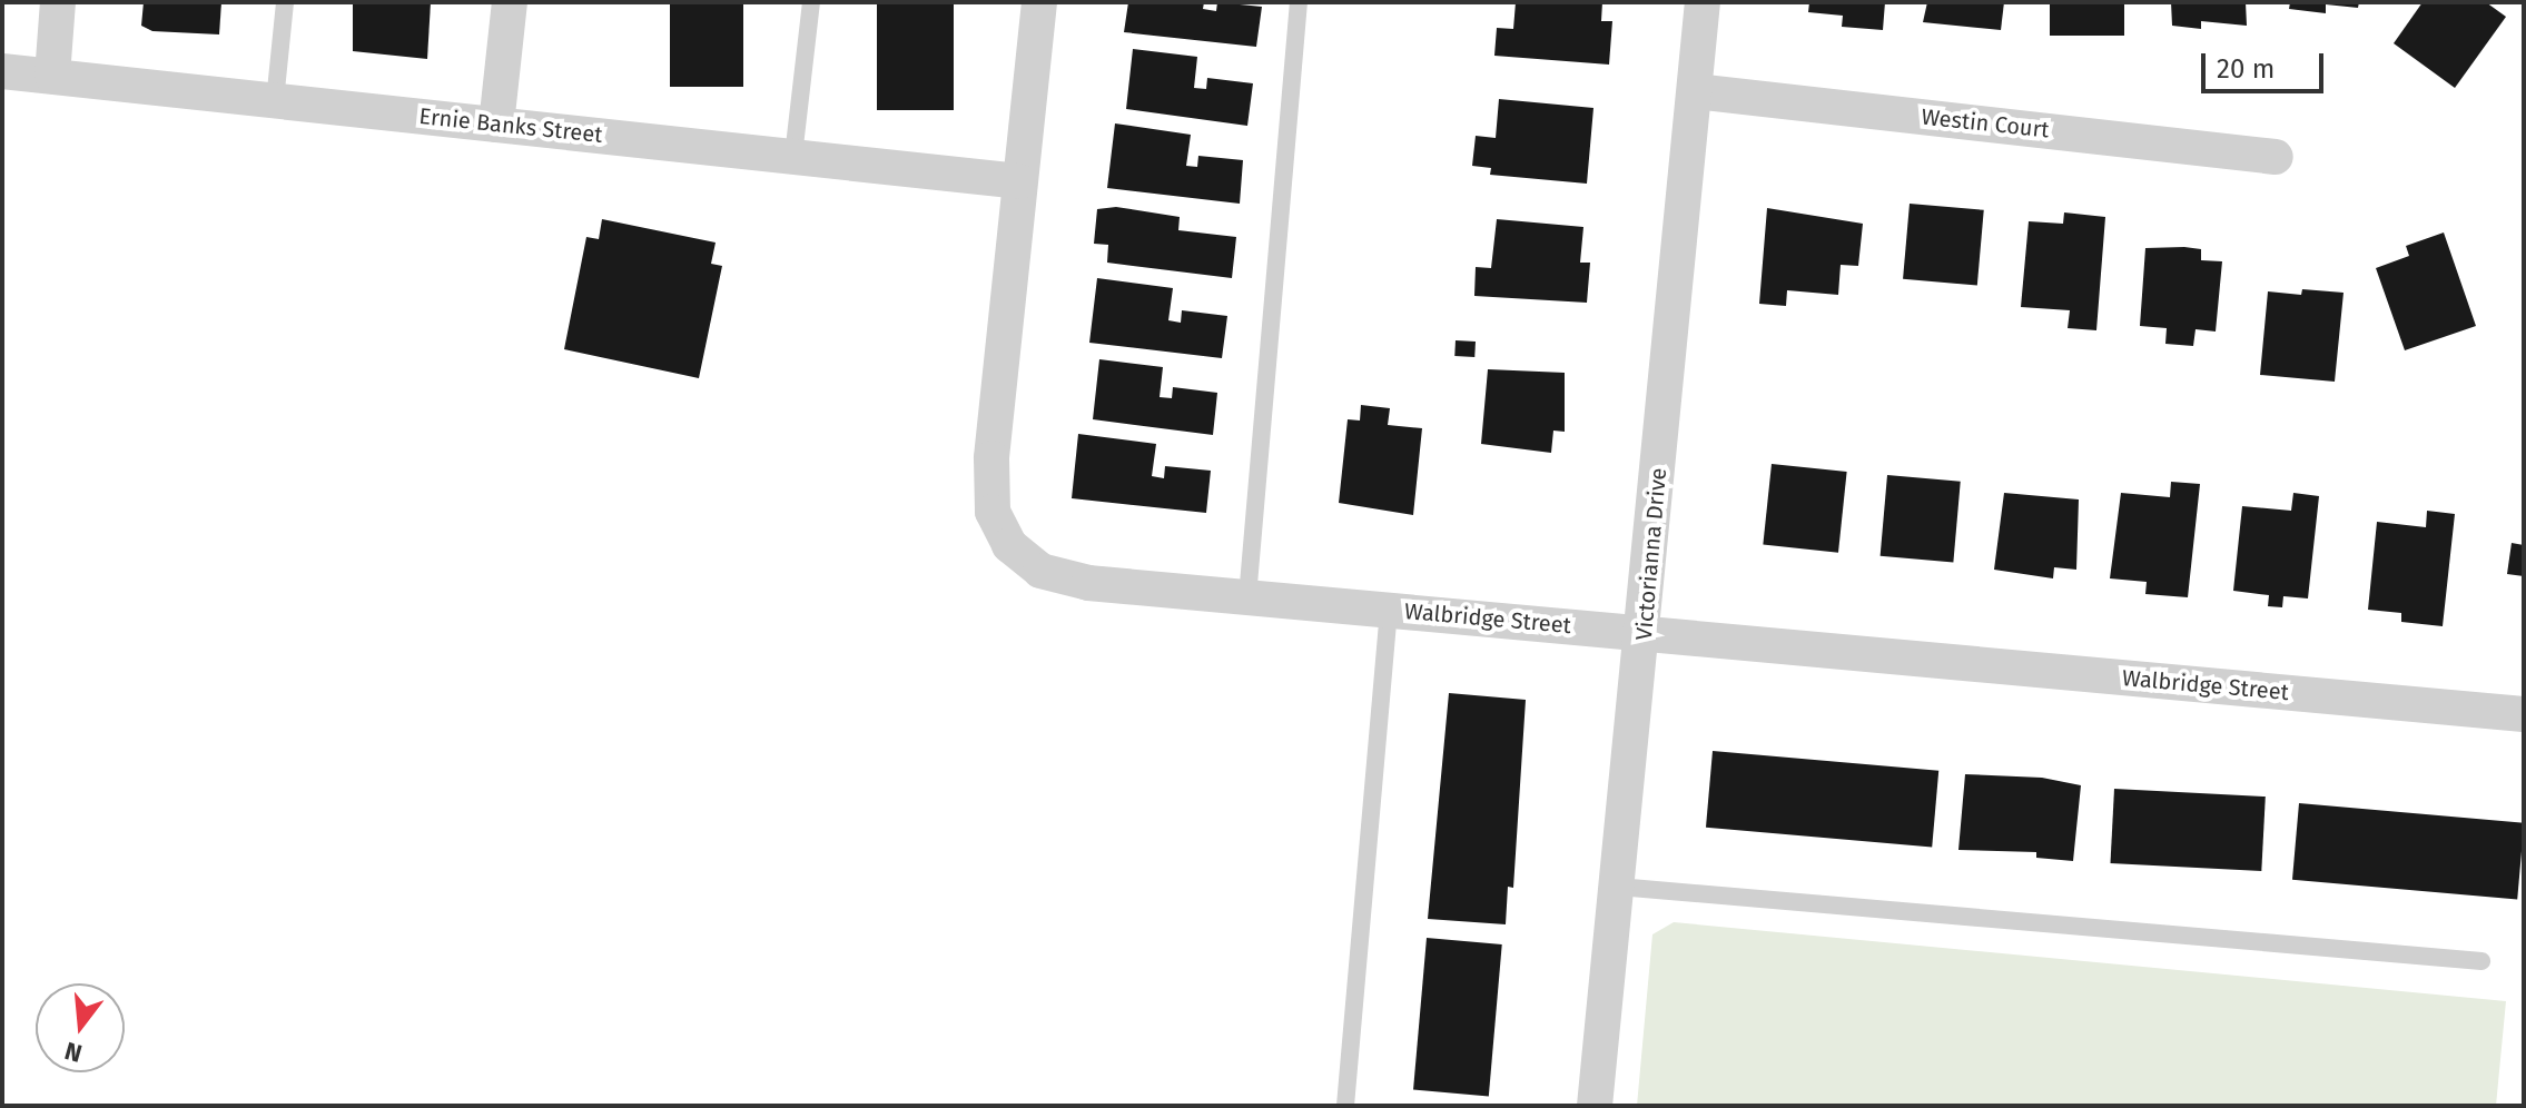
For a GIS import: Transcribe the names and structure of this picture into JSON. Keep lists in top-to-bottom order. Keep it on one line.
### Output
{"streets":{"street":["Westin Court","Ernie Banks Street","Victorianna Drive","Walbridge Street"]},"crossings":[["Westin Court","Victorianna Drive"],["Ernie Banks Street","Walbridge Street"],["Victorianna Drive","Walbridge Street"]],"scale_bar":"20 m","north":"bottom"}
